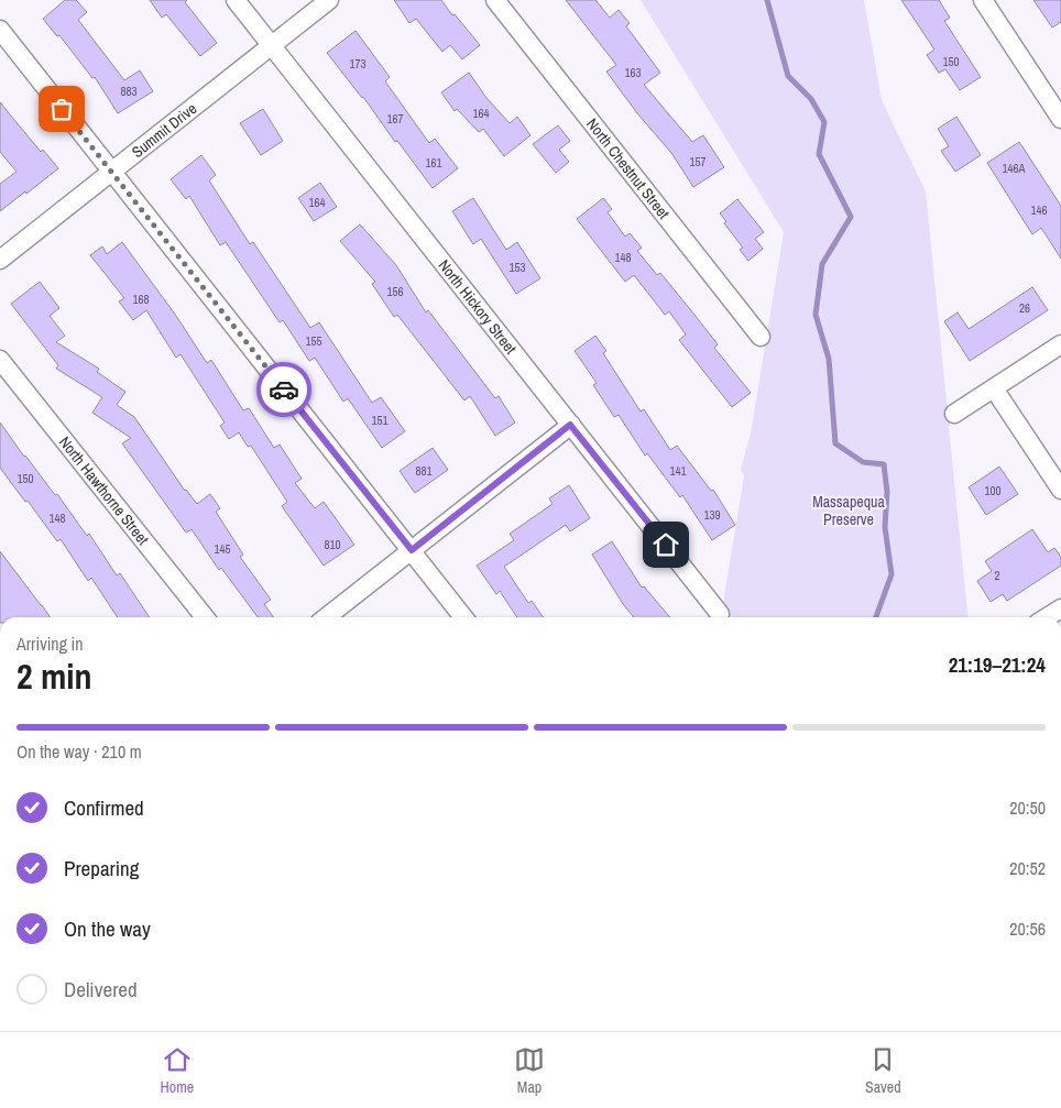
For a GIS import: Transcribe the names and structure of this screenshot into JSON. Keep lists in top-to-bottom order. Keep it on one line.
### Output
{"streets":{"street":["Summit Drive","North Chestnut Street","North Hickory Street","North Hawthorne Street"]},"crossings":[["Summit Drive","North Hickory Street"]],"parks":["Massapequa Preserve"],"house_numbers":["150","173","163","883","164","167","157","161","146A","164","146","148","153","156","168","26","155","151","881","141","150","100","139","148","810","145","2"],"page":{"heading":["2 min","Arriving in","21:19–21:24"],"bar":"On the way · 210 m","list":[["Confirmed","20:50"],["Preparing","20:52"],["On the way","20:56"],"Delivered"],"tabs":["Home","Map","Saved"]}}
